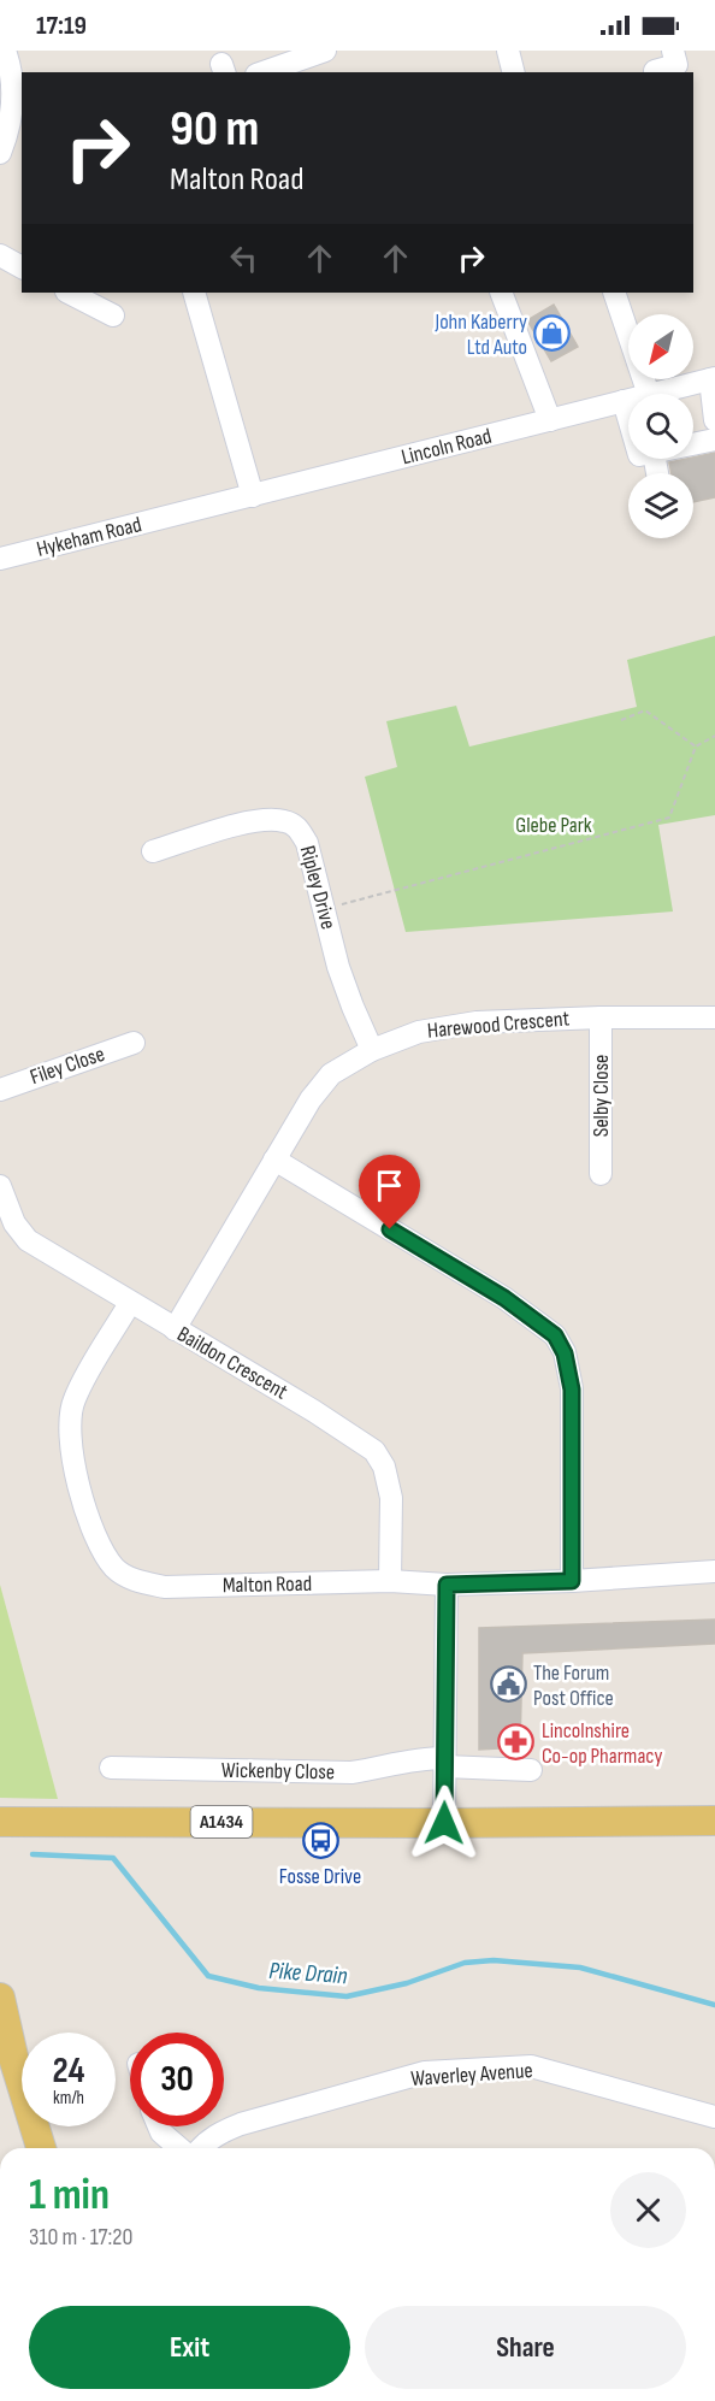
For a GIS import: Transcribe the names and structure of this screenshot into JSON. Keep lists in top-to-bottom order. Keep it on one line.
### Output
{"streets":{"main road":["A1434"],"street":["Lincoln Road","Hykeham Road","Ripley Drive","Harewood Crescent","Filey Close","Selby Close","Baildon Crescent","Malton Road","Wickenby Close","Waverley Avenue"]},"crossings":[["Lincoln Road","Hykeham Road"],["Ripley Drive","Harewood Crescent"],["Harewood Crescent","Selby Close"],["Harewood Crescent","Baildon Crescent"],["Baildon Crescent","Malton Road"]],"water":["Pike Drain"],"parks":["Glebe Park"],"places":{"shop":["John Kaberry Ltd Auto"],"public building":["The Forum Post Office"],"pharmacy":["Lincolnshire Co-op Pharmacy"],"bus stop":["Fosse Drive"]},"north":"bottom left","page":{"status":"17:19","turn":["90 m","Malton Road"],"speed":"24 km/h","limit":"30","heading":["1 min","310 m · 17:20"],"buttons":["Exit","Share"]}}
